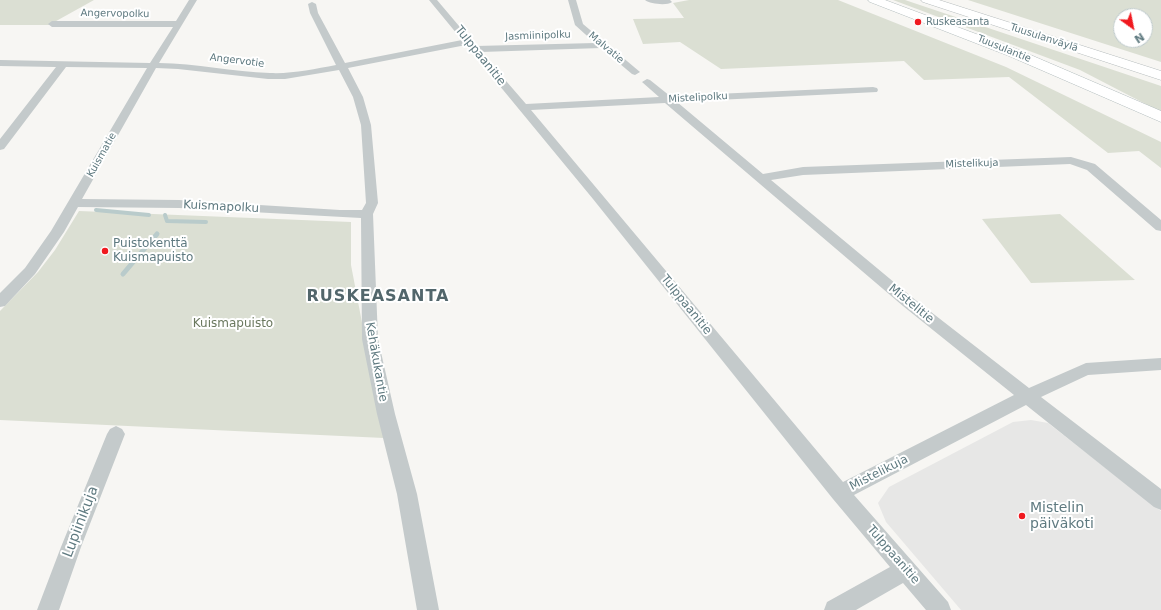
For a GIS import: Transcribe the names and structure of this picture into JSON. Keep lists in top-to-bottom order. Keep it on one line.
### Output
{"streets":{"main road":["Tuusulanväylä","Tuusulantie"],"street":["Angervopolku","Jasmiinipolku","Malvatie","Tulppaanitie","Angervotie","Mistelipolku","Kuismatie","Mistelikuja","Kuismapolku","Mistelitie","Kehäkukantie","Lupiinikuja"]},"crossings":[["Angervopolku","Kuismatie"],["Jasmiinipolku","Malvatie"],["Jasmiinipolku","Tulppaanitie"],["Jasmiinipolku","Angervotie"],["Tulppaanitie","Angervotie"],["Tulppaanitie","Mistelipolku"],["Tulppaanitie","Mistelikuja"],["Angervotie","Kuismatie"],["Angervotie","Kehäkukantie"],["Mistelipolku","Mistelitie"],["Kuismatie","Kuismapolku"],["Mistelikuja","Mistelitie"],["Kuismapolku","Kehäkukantie"]],"districts":["RUSKEASANTA"],"parks":["Kuismapuisto"],"places":["Ruskeasanta","Puistokenttä Kuismapuisto","Mistelin päiväkoti"],"north":"bottom right"}
